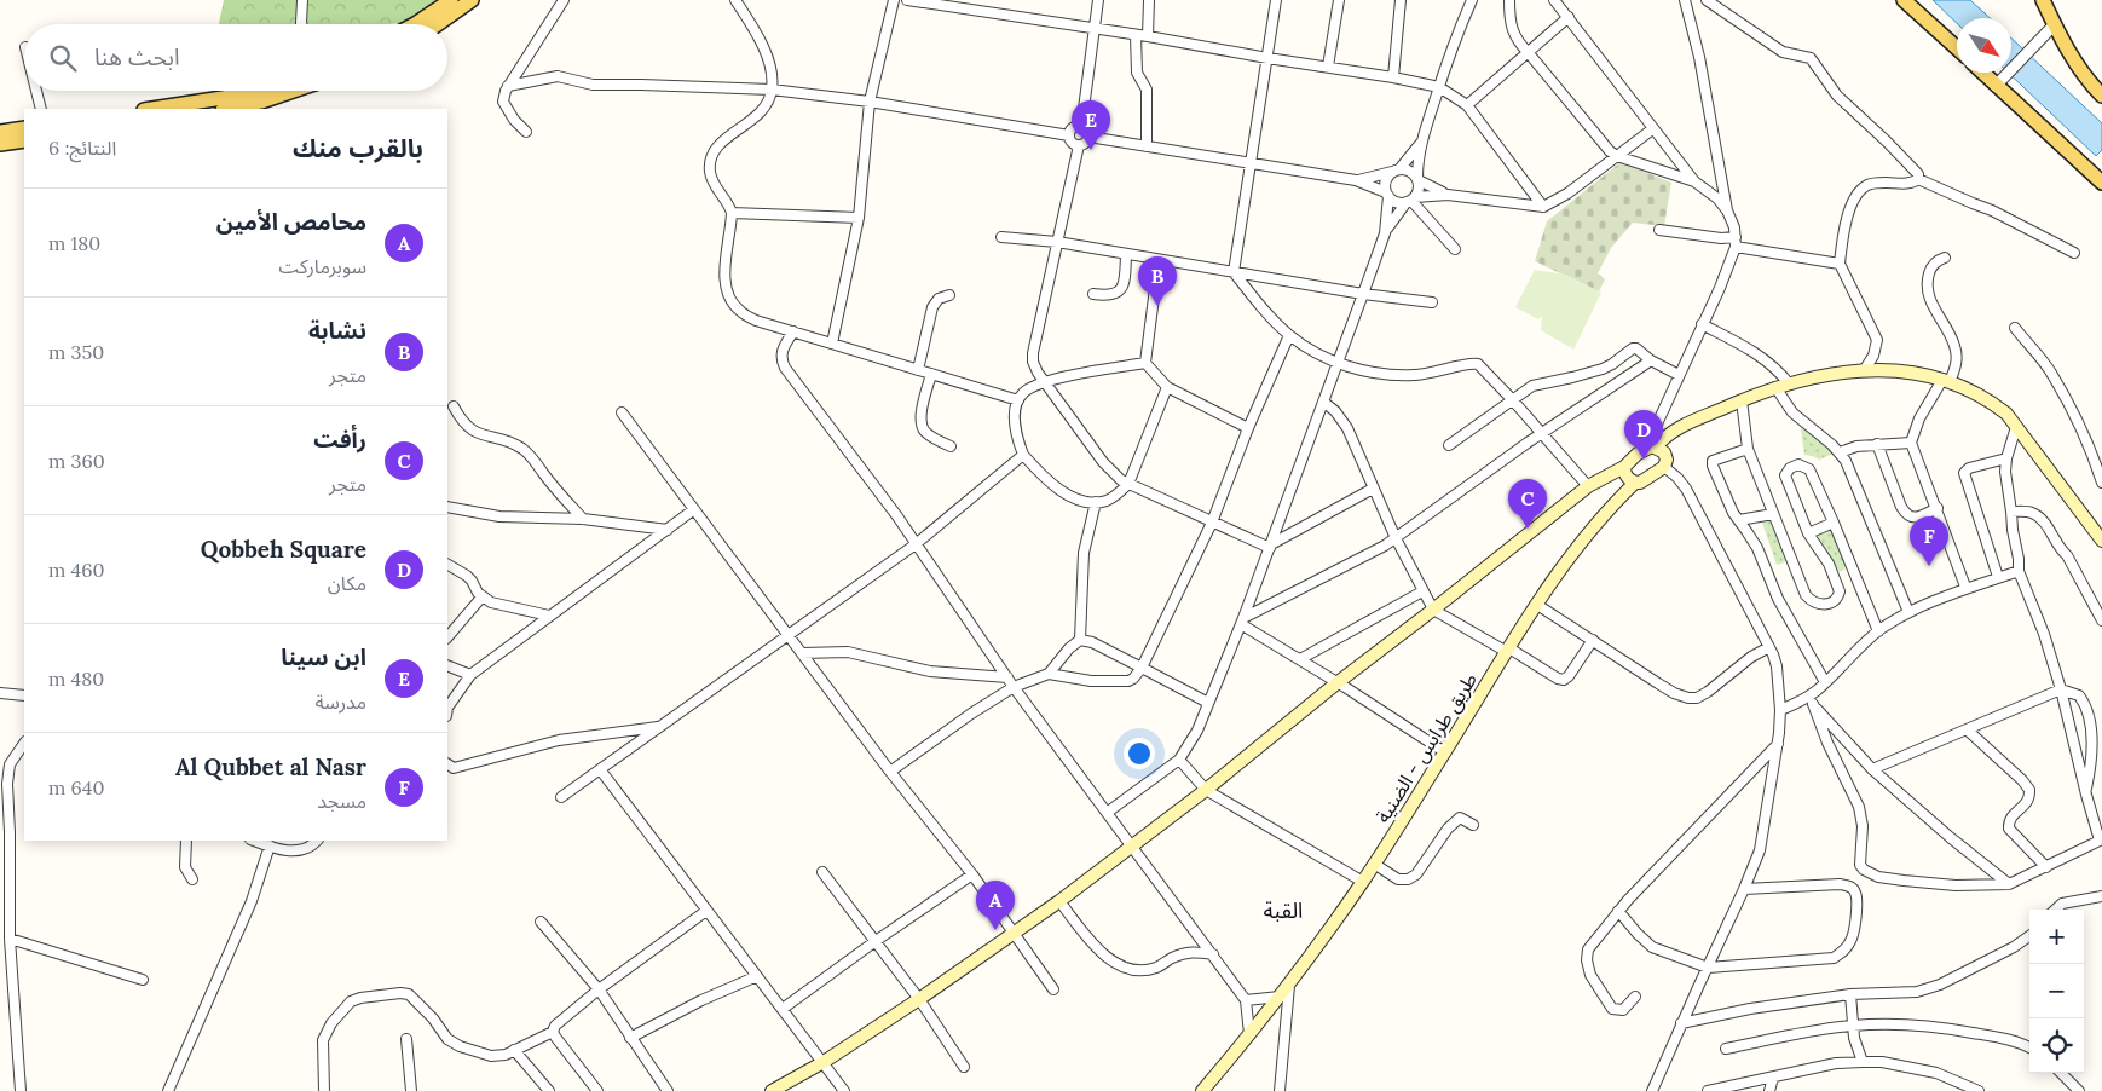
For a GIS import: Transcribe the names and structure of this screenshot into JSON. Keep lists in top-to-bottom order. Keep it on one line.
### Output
{"streets":{"main road":["طريق طرابس - الضنية"]},"districts":["القبة"],"north":"bottom right","page":{"search":"ابحث هنا","pins":["E","B","D","C","F","A"],"heading":["بالقرب منك","النتائج: 6"],"list":[{"mark":"A","name":"محامص الأمين","note":"سوبرماركت","value":"180 m"},{"mark":"B","name":"نشابة","note":"متجر","value":"350 m"},{"mark":"C","name":"رأفت","note":"متجر","value":"360 m"},{"mark":"D","name":"Qobbeh Square","note":"مكان","value":"460 m"},{"mark":"E","name":"ابن سينا","note":"مدرسة","value":"480 m"},{"mark":"F","name":"Al Qubbet al Nasr","note":"مسجد","value":"640 m"}],"map_buttons":["+","−"]}}
